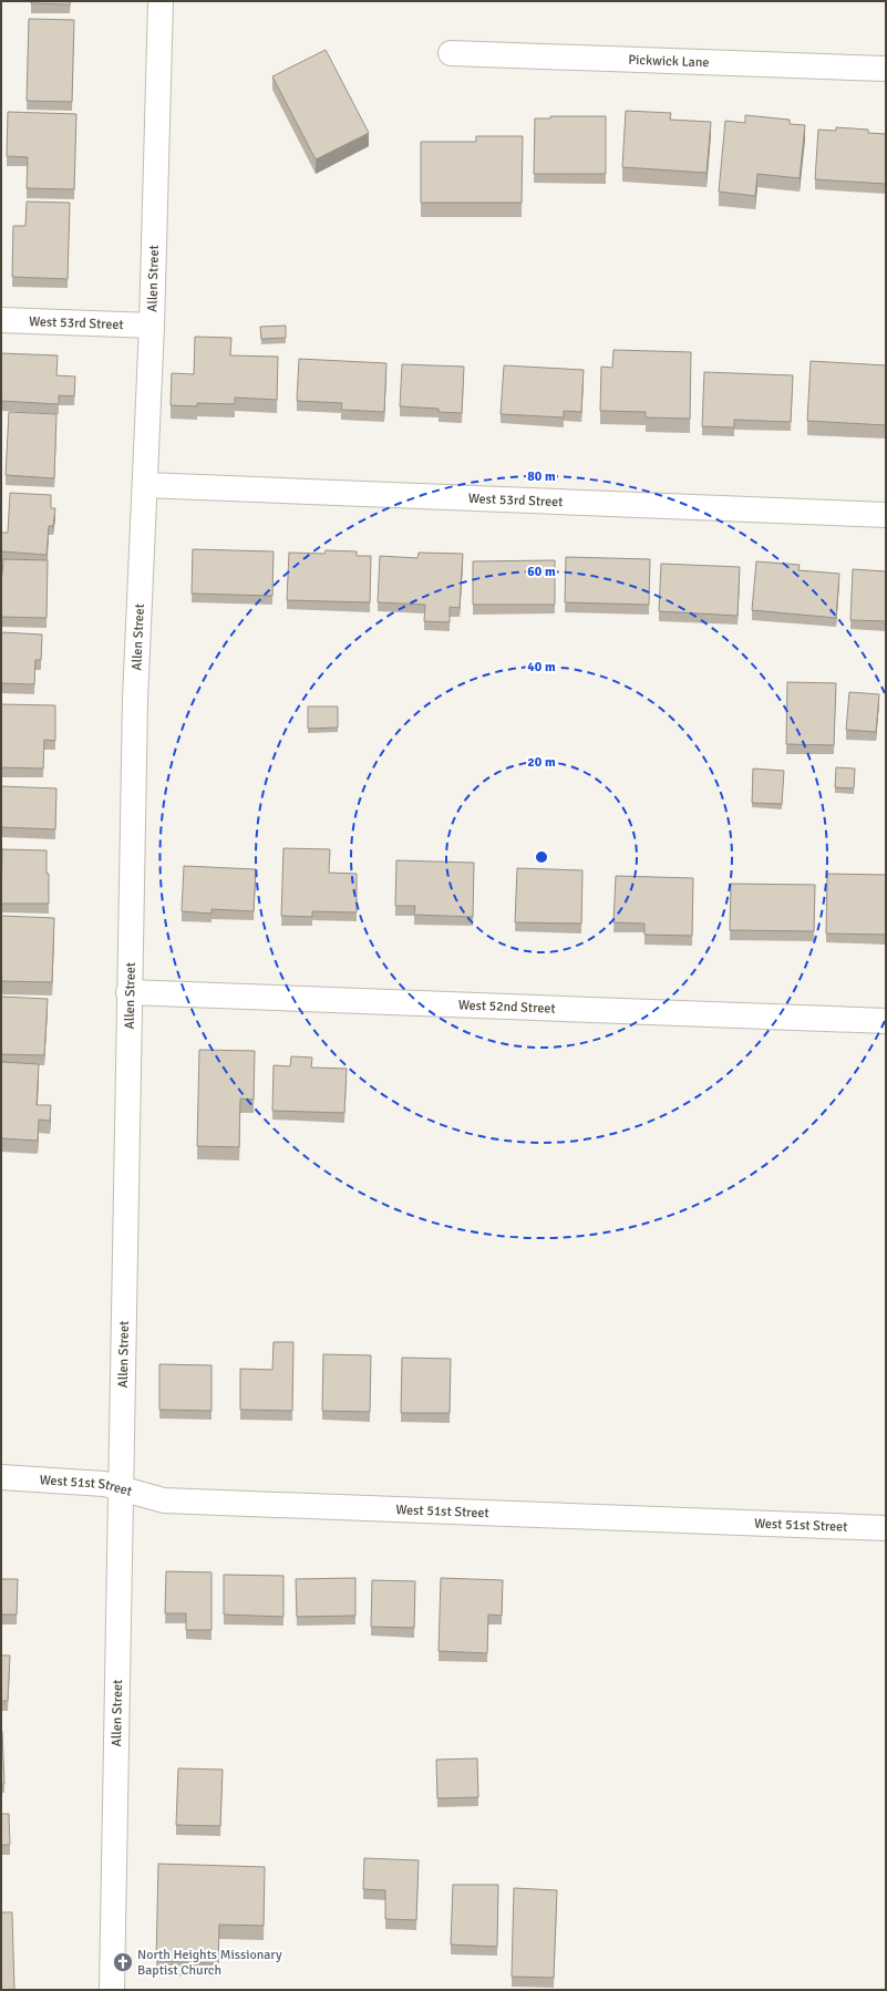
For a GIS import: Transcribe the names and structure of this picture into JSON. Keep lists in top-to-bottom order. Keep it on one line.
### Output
{"streets":{"street":["Pickwick Lane","Allen Street","West 53rd Street","West 52nd Street","West 51st Street"]},"crossings":[["Allen Street","West 53rd Street"],["Allen Street","West 52nd Street"],["Allen Street","West 51st Street"]],"places":{"church":["North Heights Missionary Baptist Church"]},"rings":["80 m","60 m","40 m","20 m"]}
